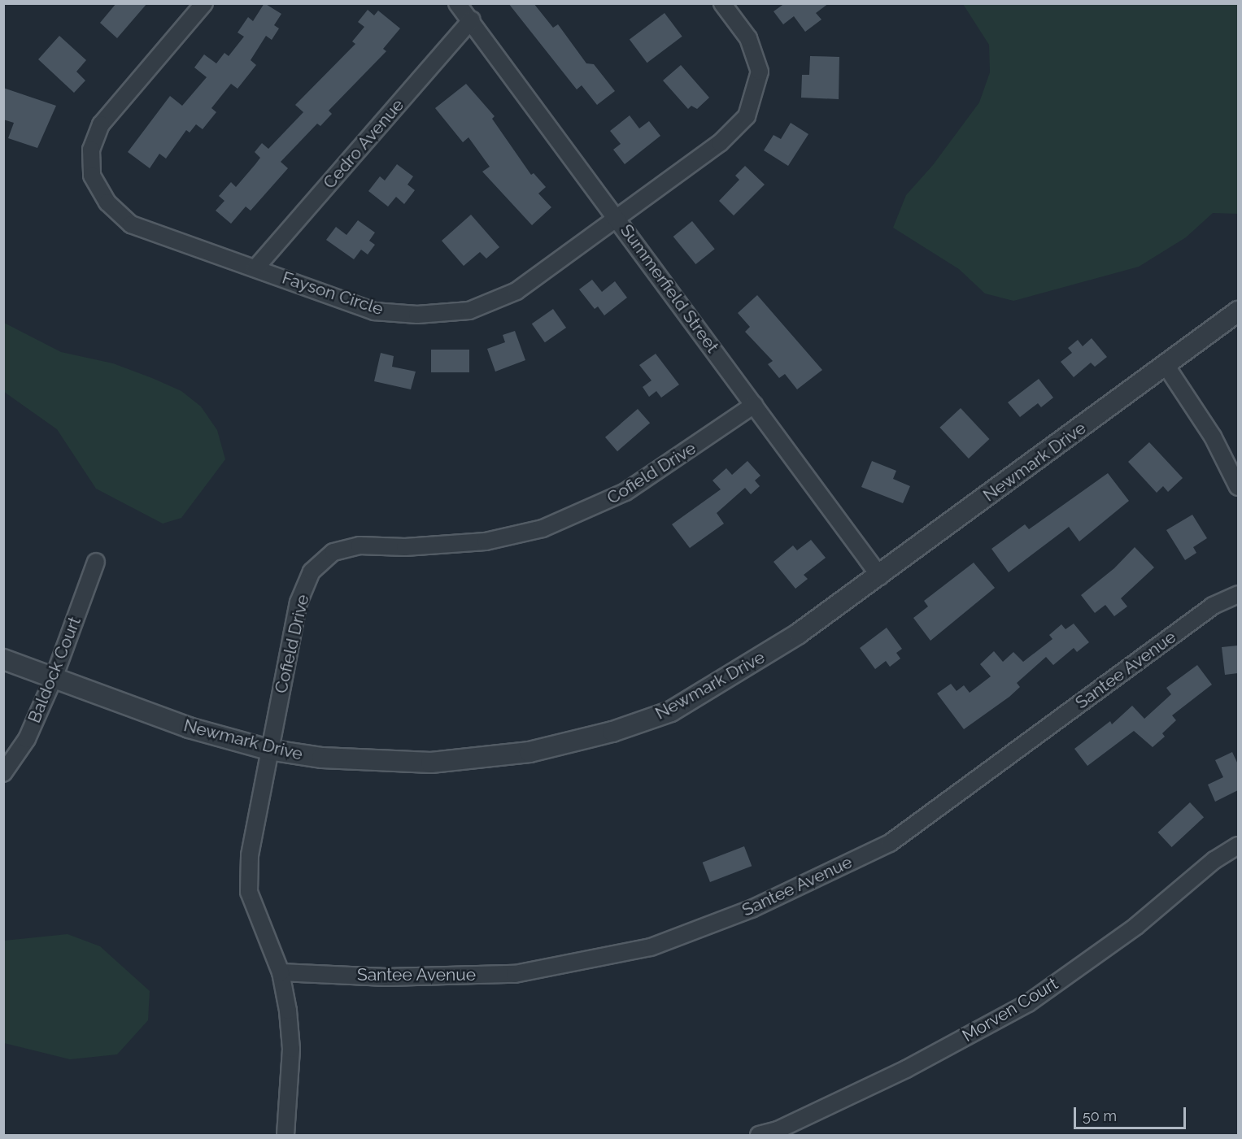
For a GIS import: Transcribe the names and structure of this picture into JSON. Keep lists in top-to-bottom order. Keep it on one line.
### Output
{"streets":{"street":["Cedro Avenue","Summerfield Street","Fayson Circle","Newmark Drive","Cofield Drive","Baldock Court","Santee Avenue","Morven Court"]},"crossings":[["Cedro Avenue","Summerfield Street"],["Cedro Avenue","Fayson Circle"],["Summerfield Street","Fayson Circle"],["Summerfield Street","Newmark Drive"],["Summerfield Street","Cofield Drive"],["Newmark Drive","Cofield Drive"],["Newmark Drive","Baldock Court"],["Cofield Drive","Santee Avenue"]],"scale_bar":"50 m"}
